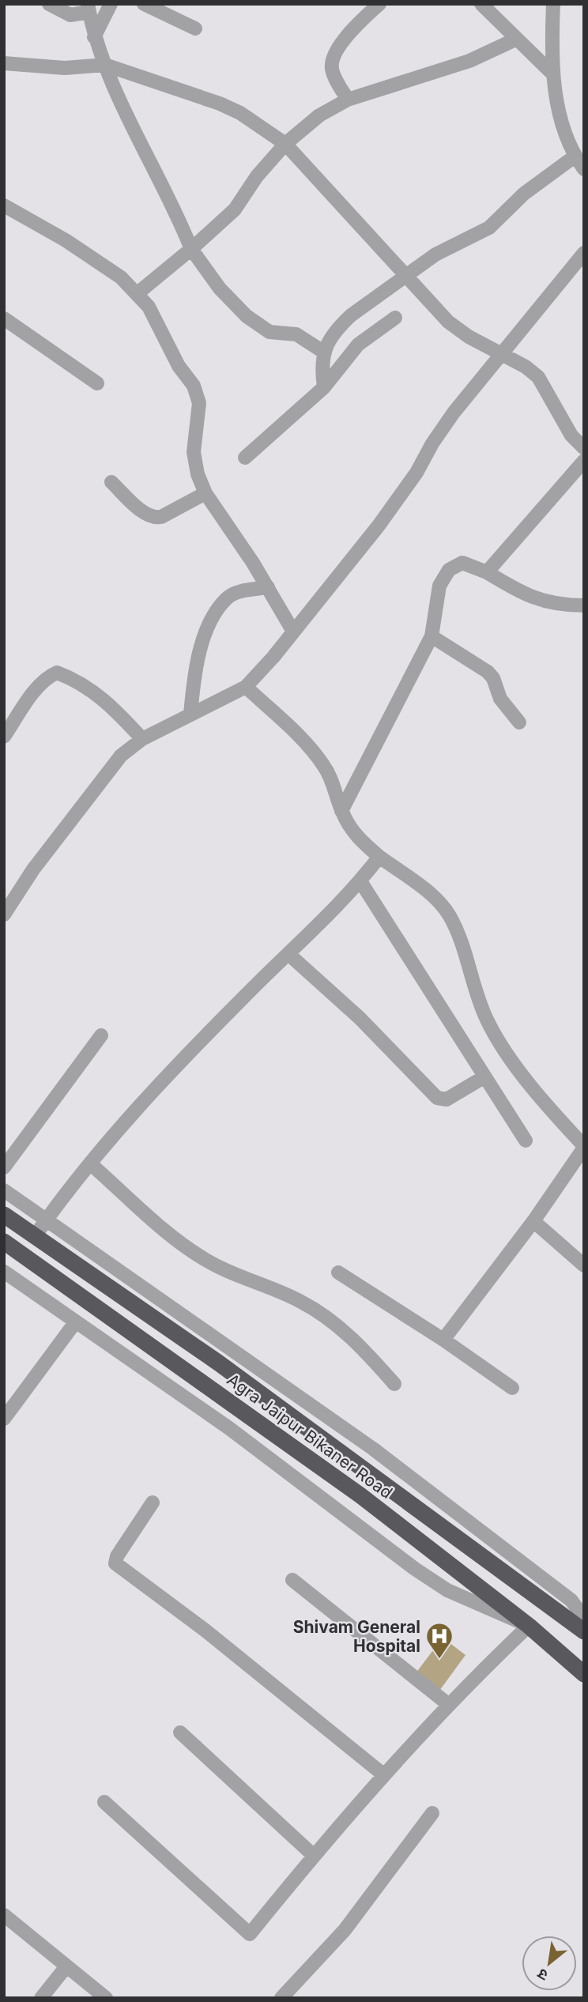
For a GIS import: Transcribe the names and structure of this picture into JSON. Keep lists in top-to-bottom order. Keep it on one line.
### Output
{"streets":{"highway":["Agra Jaipur Bikaner Road"]},"places":{"hospital":["Shivam General Hospital"]},"north":"bottom left"}
